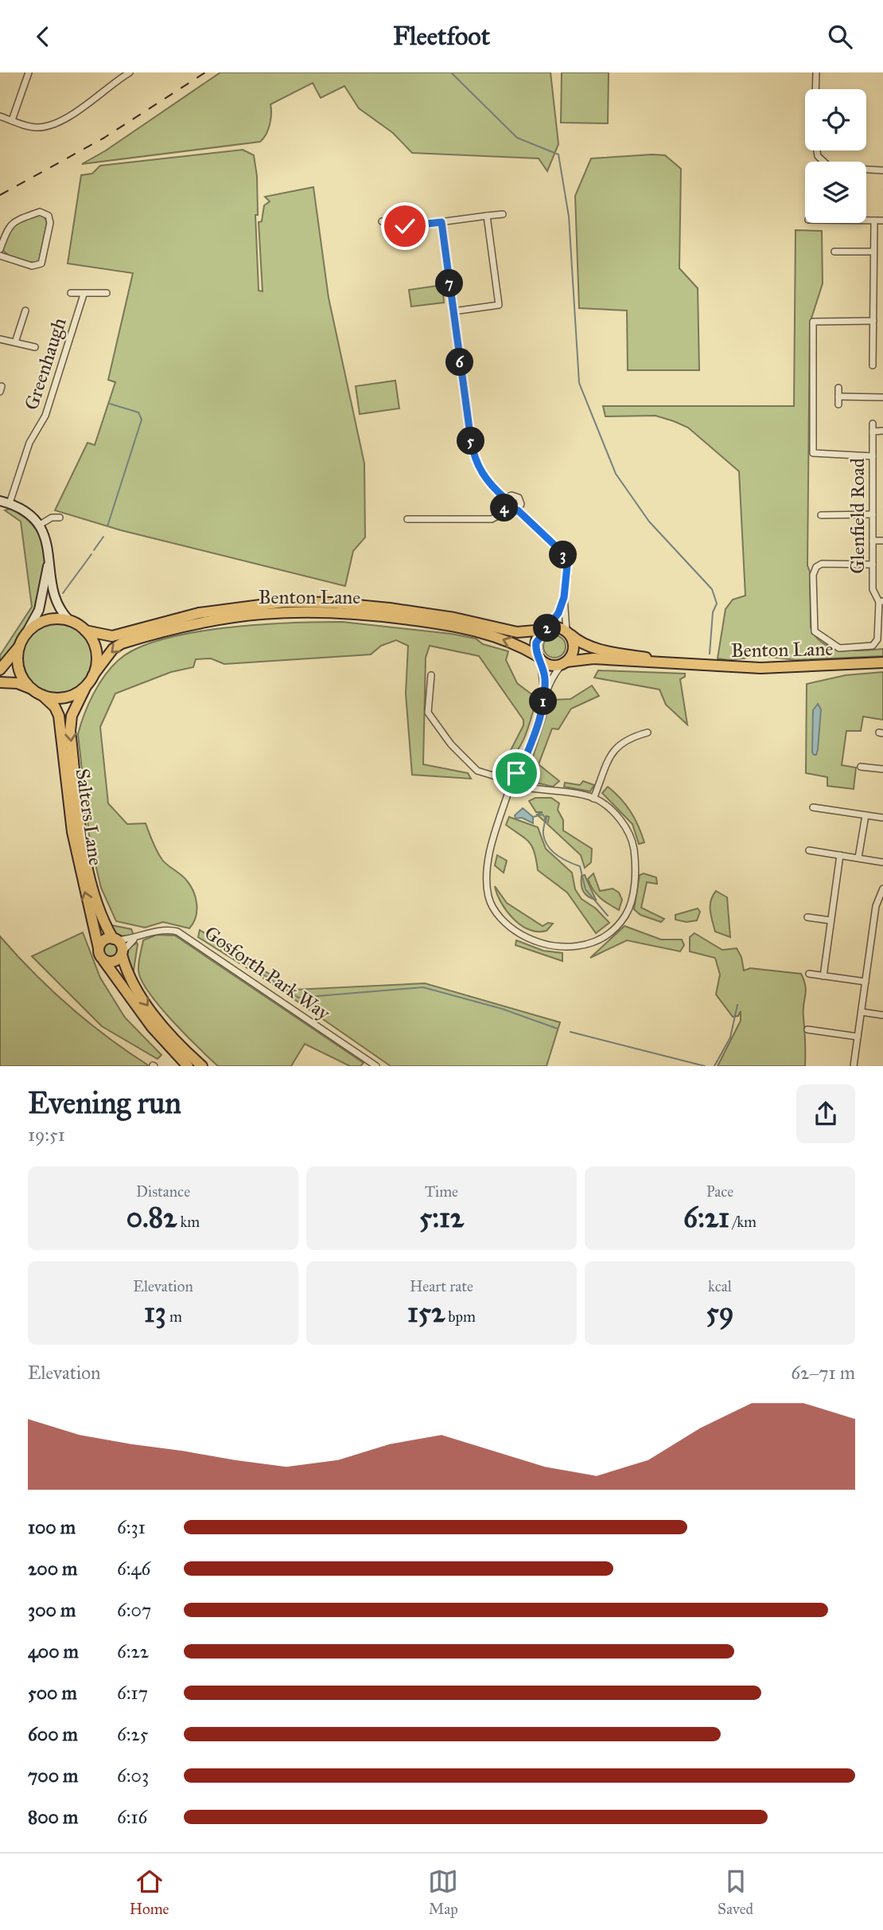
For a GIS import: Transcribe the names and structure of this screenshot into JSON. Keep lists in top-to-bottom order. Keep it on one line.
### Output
{"streets":{"main road":["Benton Lane","Salters Lane"],"street":["Greenhaugh","Glenfield Road","Gosforth Park Way"]},"crossings":[["Benton Lane","Salters Lane"],["Salters Lane","Gosforth Park Way"]],"page":{"header":"Fleetfoot","pins":["7","6","5","4","3","2","1"],"heading":["Evening run","19:51"],"stats":[["Distance","0.82 km"],["Time","5:12"],["Pace","6:21 /km"],["Elevation","13 m"],["Heart rate","152 bpm"],["kcal","59"]],"chart":["Elevation","62–71 m"],"list":[{"name":"100 m","note":"6:31"},{"name":"200 m","note":"6:46"},{"name":"300 m","note":"6:07"},{"name":"400 m","note":"6:22"},{"name":"500 m","note":"6:17"},{"name":"600 m","note":"6:25"},{"name":"700 m","note":"6:03"},{"name":"800 m","note":"6:16"}],"tabs":["Home","Map","Saved"]}}
